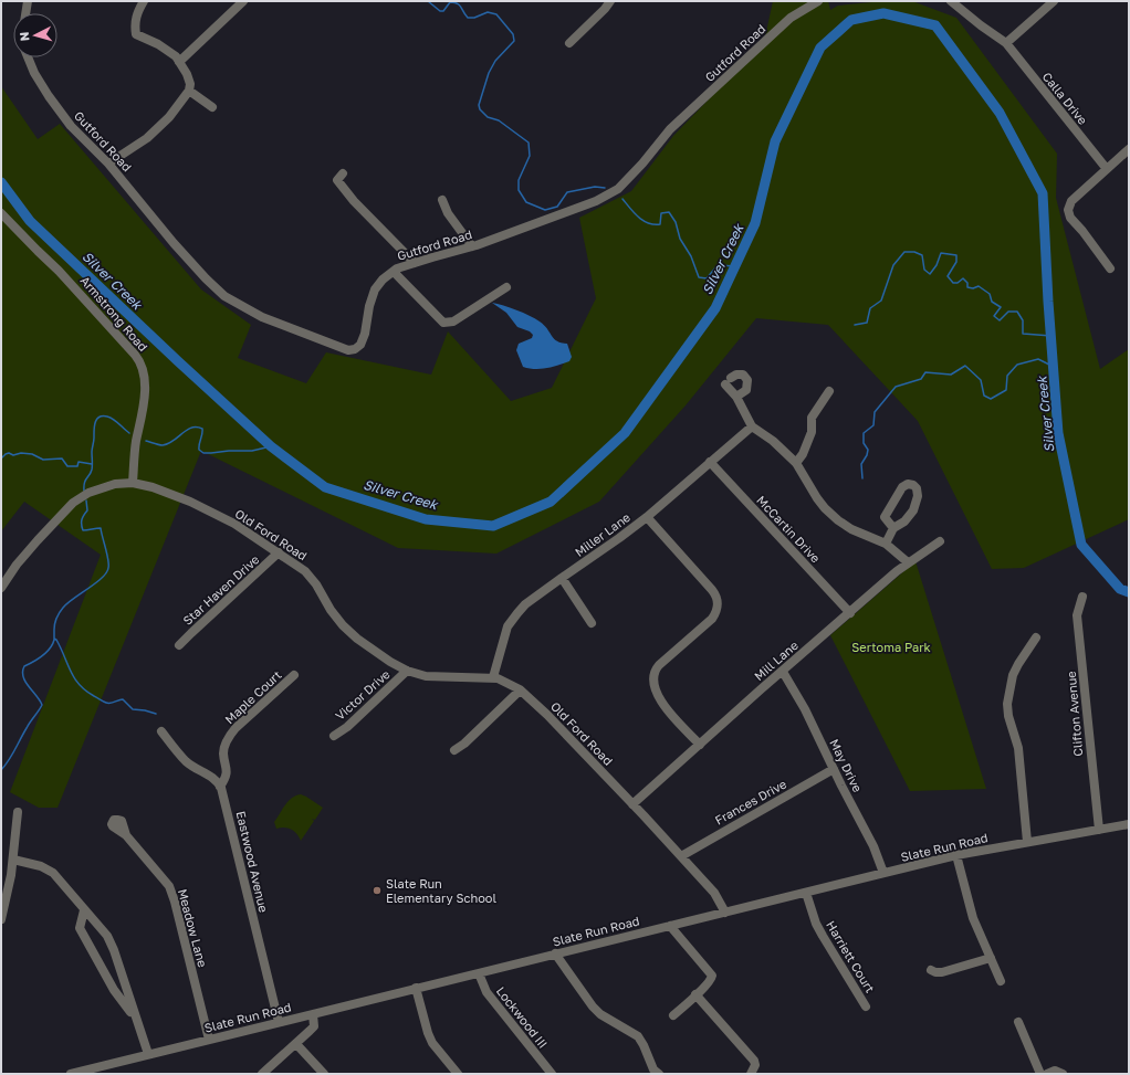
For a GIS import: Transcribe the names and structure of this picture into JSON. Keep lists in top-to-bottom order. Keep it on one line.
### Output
{"streets":{"street":["Gutford Road","Calla Drive","Armstrong Road","McCartin Drive","Old Ford Road","Miller Lane","Star Haven Drive","Mill Lane","Victor Drive","Maple Court","Clifton Avenue","May Drive","Frances Drive","Slate Run Road","Eastwood Avenue","Meadow Lane","Harriett Court","Lockwood III"]},"crossings":[["Armstrong Road","Old Ford Road"],["McCartin Drive","Miller Lane"],["McCartin Drive","Mill Lane"],["Old Ford Road","Miller Lane"],["Old Ford Road","Star Haven Drive"],["Old Ford Road","Mill Lane"],["Old Ford Road","Victor Drive"],["Old Ford Road","Frances Drive"],["Old Ford Road","Slate Run Road"],["Mill Lane","May Drive"],["Maple Court","Eastwood Avenue"],["Clifton Avenue","Slate Run Road"],["May Drive","Frances Drive"],["May Drive","Slate Run Road"],["Slate Run Road","Eastwood Avenue"],["Slate Run Road","Meadow Lane"],["Slate Run Road","Harriett Court"],["Slate Run Road","Lockwood III"]],"water":["Silver Creek"],"parks":["Sertoma Park"],"places":["Slate Run Elementary School"],"north":"left"}
